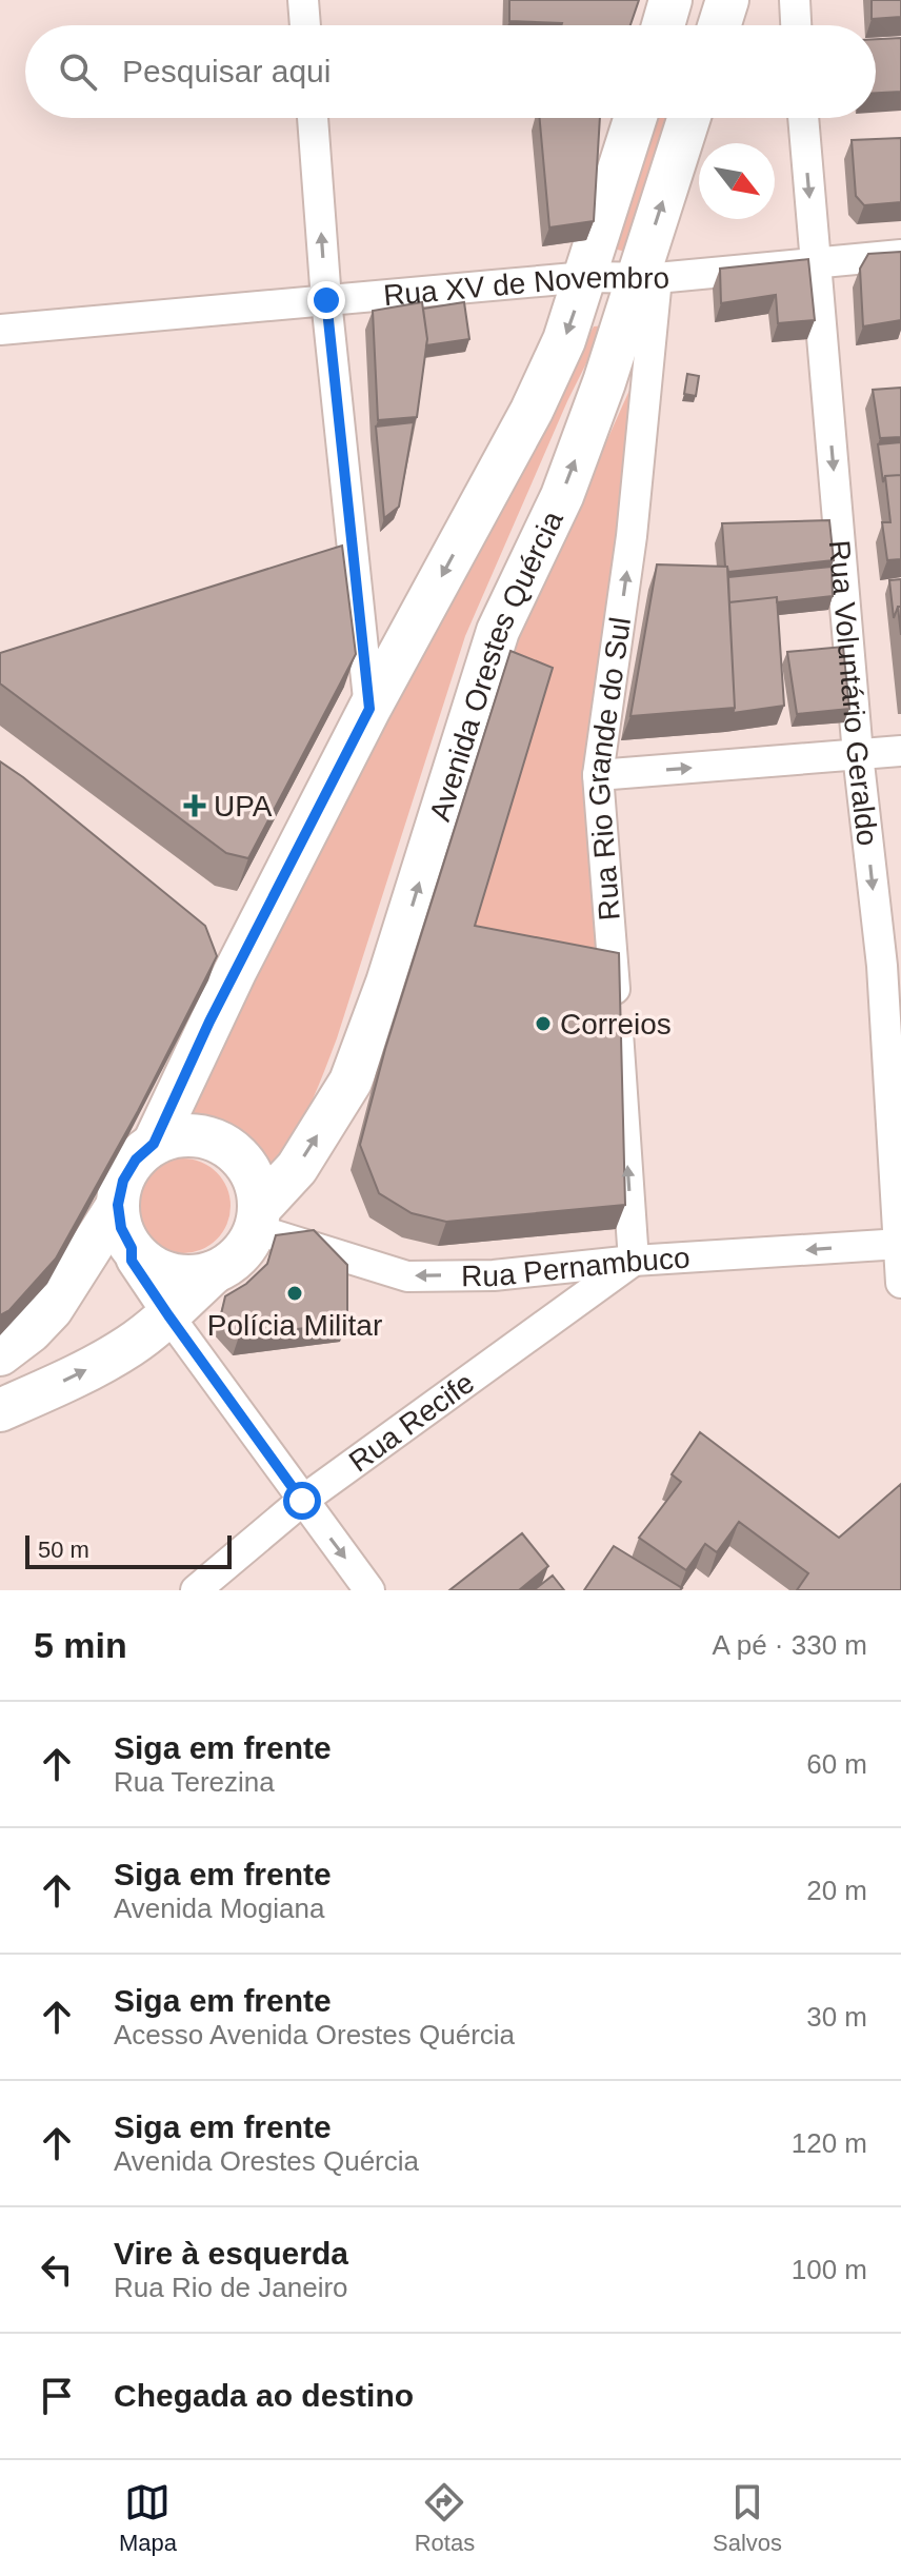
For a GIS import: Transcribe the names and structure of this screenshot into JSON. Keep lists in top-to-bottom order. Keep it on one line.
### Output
{"streets":{"main road":["Avenida Orestes Quércia"],"street":["Rua XV de Novembro","Rua Voluntário Geraldo","Rua Rio Grande do Sul","Rua Pernambuco","Rua Recife"]},"crossings":[["Rua XV de Novembro","Avenida Orestes Quércia"],["Rua XV de Novembro","Rua Voluntário Geraldo"],["Rua XV de Novembro","Rua Rio Grande do Sul"],["Avenida Orestes Quércia","Rua Rio Grande do Sul"],["Avenida Orestes Quércia","Rua Pernambuco"],["Rua Voluntário Geraldo","Rua Pernambuco"],["Rua Rio Grande do Sul","Rua Pernambuco"],["Rua Rio Grande do Sul","Rua Recife"],["Rua Pernambuco","Rua Recife"]],"one_way":["Rua Voluntário Geraldo","Rua Rio Grande do Sul","Rua Pernambuco"],"places":{"health":["UPA"],"other":["Correios","Polícia Militar"]},"scale_bar":"50 m","north":"bottom right","page":{"search":"Pesquisar aqui","scale":"50 m","heading":["5 min","A pé · 330 m"],"list":[["Siga em frente","Rua Terezina","60 m"],["Siga em frente","Avenida Mogiana","20 m"],["Siga em frente","Acesso Avenida Orestes Quércia","30 m"],["Siga em frente","Avenida Orestes Quércia","120 m"],["Vire à esquerda","Rua Rio de Janeiro","100 m"],"Chegada ao destino"],"nav":["Mapa","Rotas","Salvos"]}}
